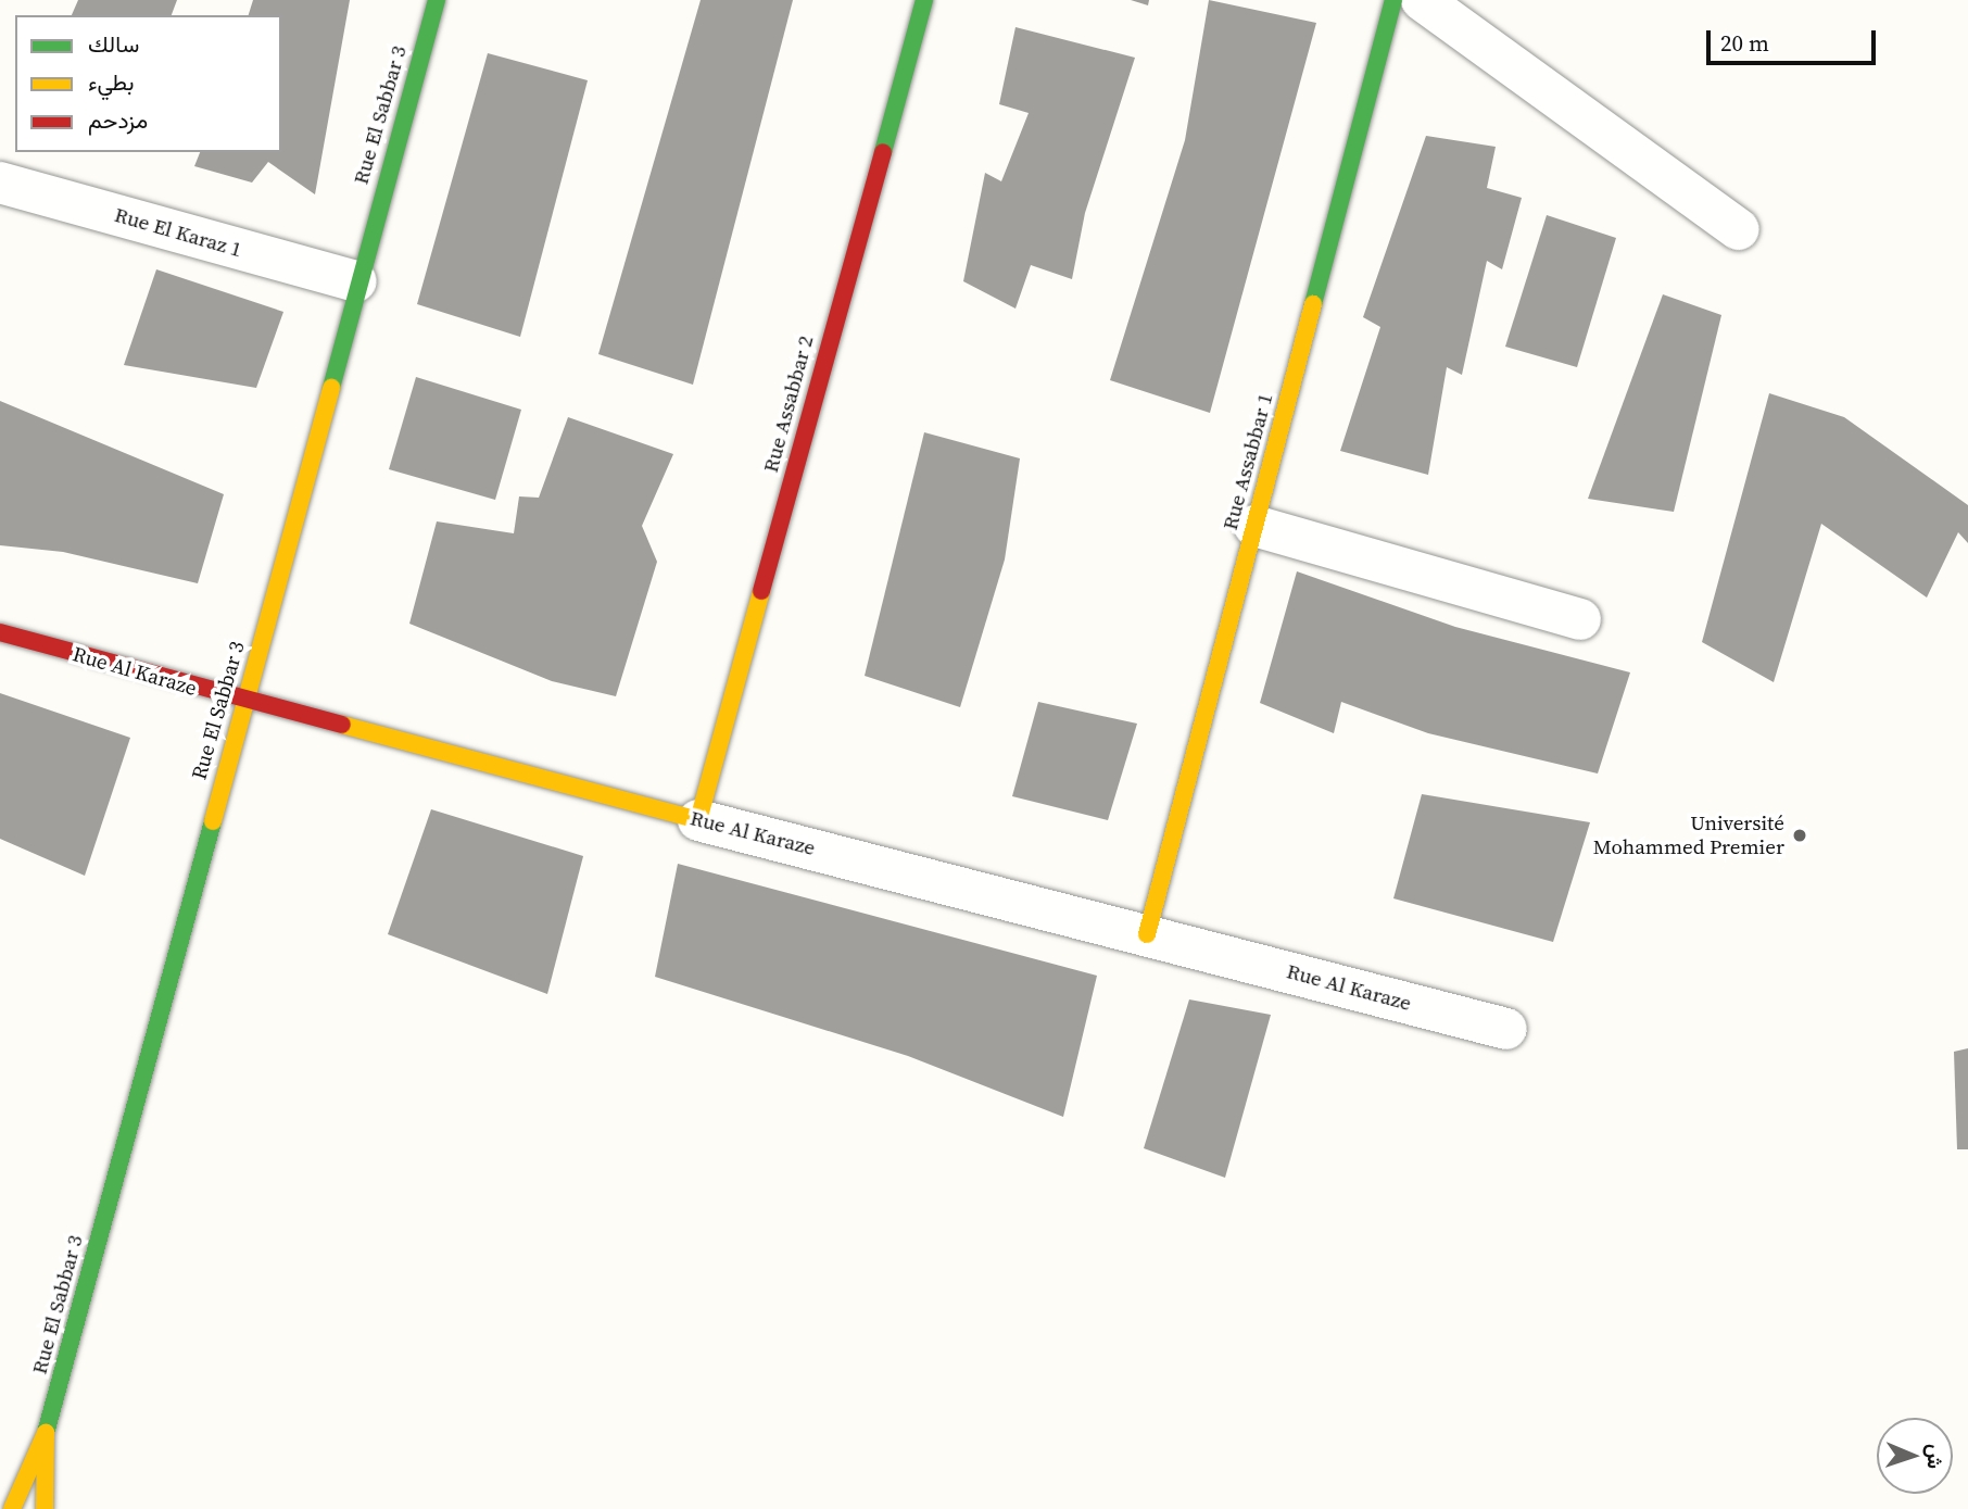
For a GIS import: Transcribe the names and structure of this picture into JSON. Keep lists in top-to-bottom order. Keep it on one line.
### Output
{"streets":{"street":["Rue El Sabbar 3","Rue El Karaz 1","Rue Assabbar 2","Rue Assabbar 1","Rue Al Karaze"]},"crossings":[["Rue El Sabbar 3","Rue El Karaz 1"],["Rue El Sabbar 3","Rue Al Karaze"],["Rue Assabbar 2","Rue Al Karaze"],["Rue Assabbar 1","Rue Al Karaze"]],"places":["Université Mohammed Premier"],"legend":["سالك","بطيء","مزدحم"],"scale_bar":"20 m","north":"right"}
